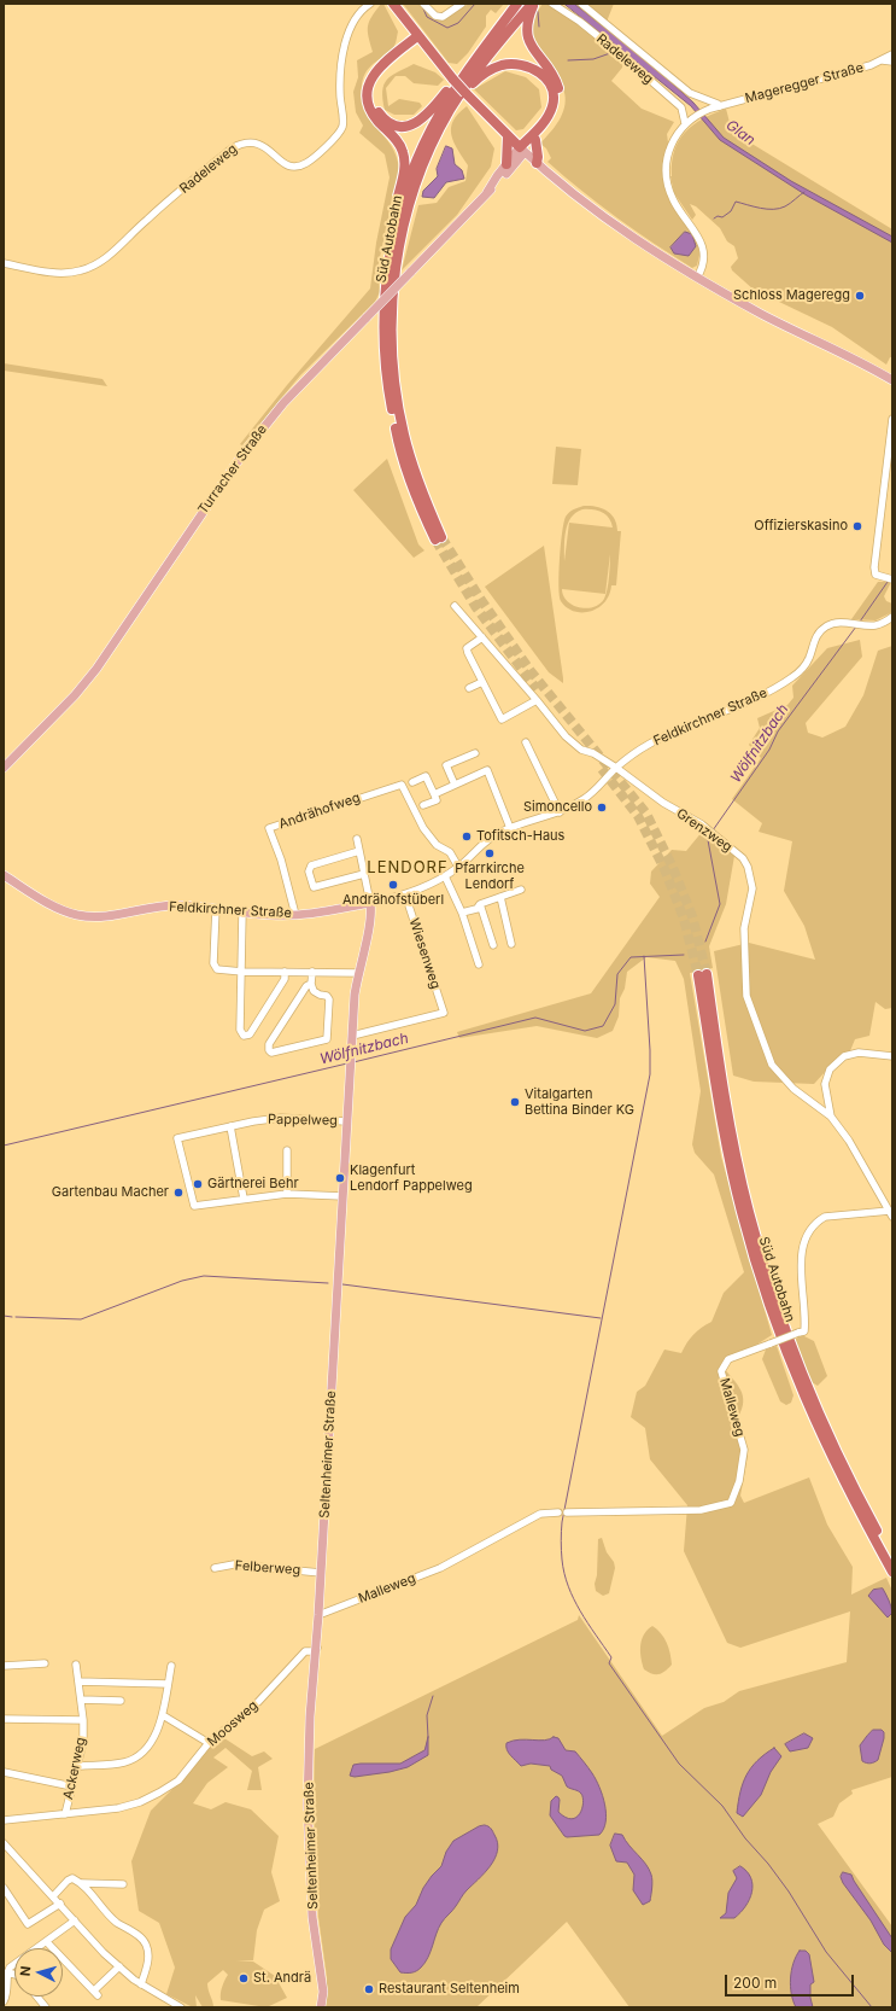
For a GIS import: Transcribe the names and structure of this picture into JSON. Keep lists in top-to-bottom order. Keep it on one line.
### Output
{"streets":{"highway":["Süd Autobahn"],"main road":["Turracher Straße","Feldkirchner Straße","Seltenheimer Straße"],"street":["Radeleweg","Mageregger Straße","Andrähofweg","Grenzweg","Wiesenweg","Pappelweg","Malleweg","Felberweg","Moosweg","Ackerweg"]},"crossings":[["Radeleweg","Mageregger Straße"],["Feldkirchner Straße","Andrähofweg"],["Feldkirchner Straße","Grenzweg"],["Feldkirchner Straße","Wiesenweg"],["Feldkirchner Straße","Seltenheimer Straße"],["Wiesenweg","Seltenheimer Straße"],["Pappelweg","Seltenheimer Straße"],["Malleweg","Seltenheimer Straße"],["Seltenheimer Straße","Felberweg"],["Seltenheimer Straße","Moosweg"],["Moosweg","Ackerweg"]],"districts":["LENDORF"],"water":["Glan","Wölfnitzbach"],"places":["Schloss Mageregg","Offizierskasino","Simoncello","Tofitsch-Haus","Pfarrkirche Lendorf","Andrähofstüberl","Vitalgarten Bettina Binder KG","Klagenfurt Lendorf Pappelweg","Gärtnerei Behr","Gartenbau Macher","St. Andrä","Restaurant Seltenheim"],"scale_bar":"200 m","north":"left"}
